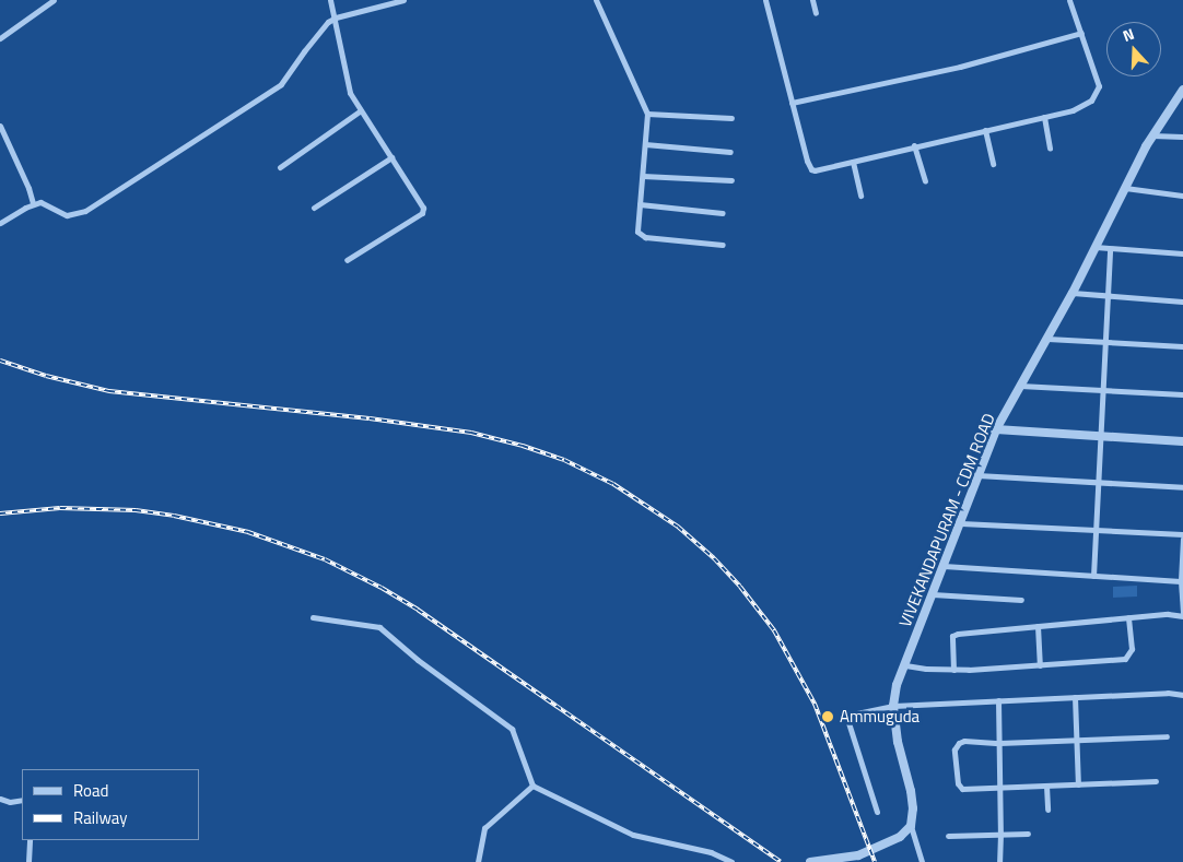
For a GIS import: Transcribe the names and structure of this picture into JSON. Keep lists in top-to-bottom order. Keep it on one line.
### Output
{"streets":{"street":["VIVEKANDAPURAM - CDM ROAD"]},"places":["Ammuguda"],"legend":["Road","Railway"],"north":"top"}
